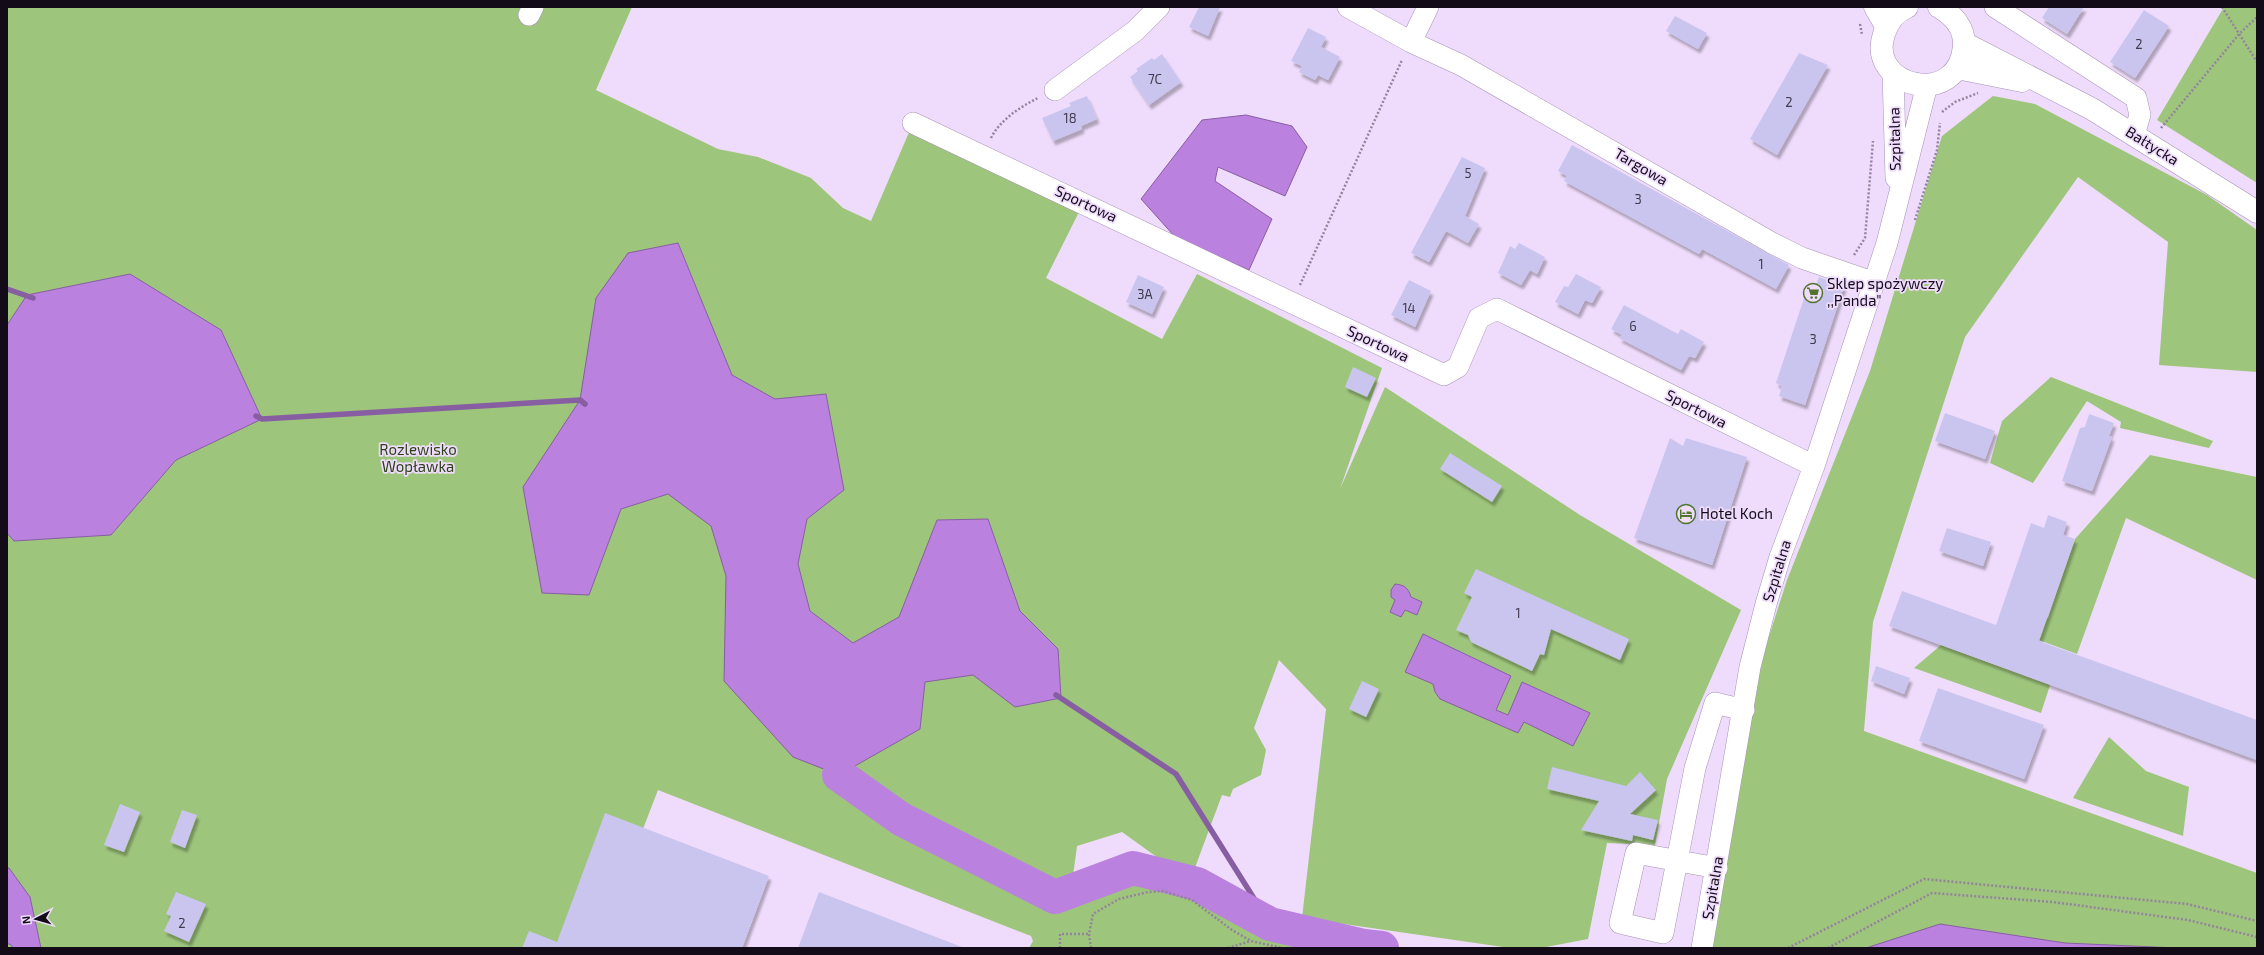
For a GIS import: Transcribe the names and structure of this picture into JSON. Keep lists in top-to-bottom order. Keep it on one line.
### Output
{"streets":{"main road":["Bałtycka"],"street":["Szpitalna","Targowa","Sportowa"]},"crossings":[["Szpitalna","Targowa"],["Szpitalna","Sportowa"]],"parks":["Rozlewisko Wopławka"],"places":{"supermarket":["Sklep spożywczy ,,Panda\""],"hotel":["Hotel Koch"]},"house_numbers":["2","7C","2","18","5","3","1","3A","14","6","3","1","2"],"north":"left"}
